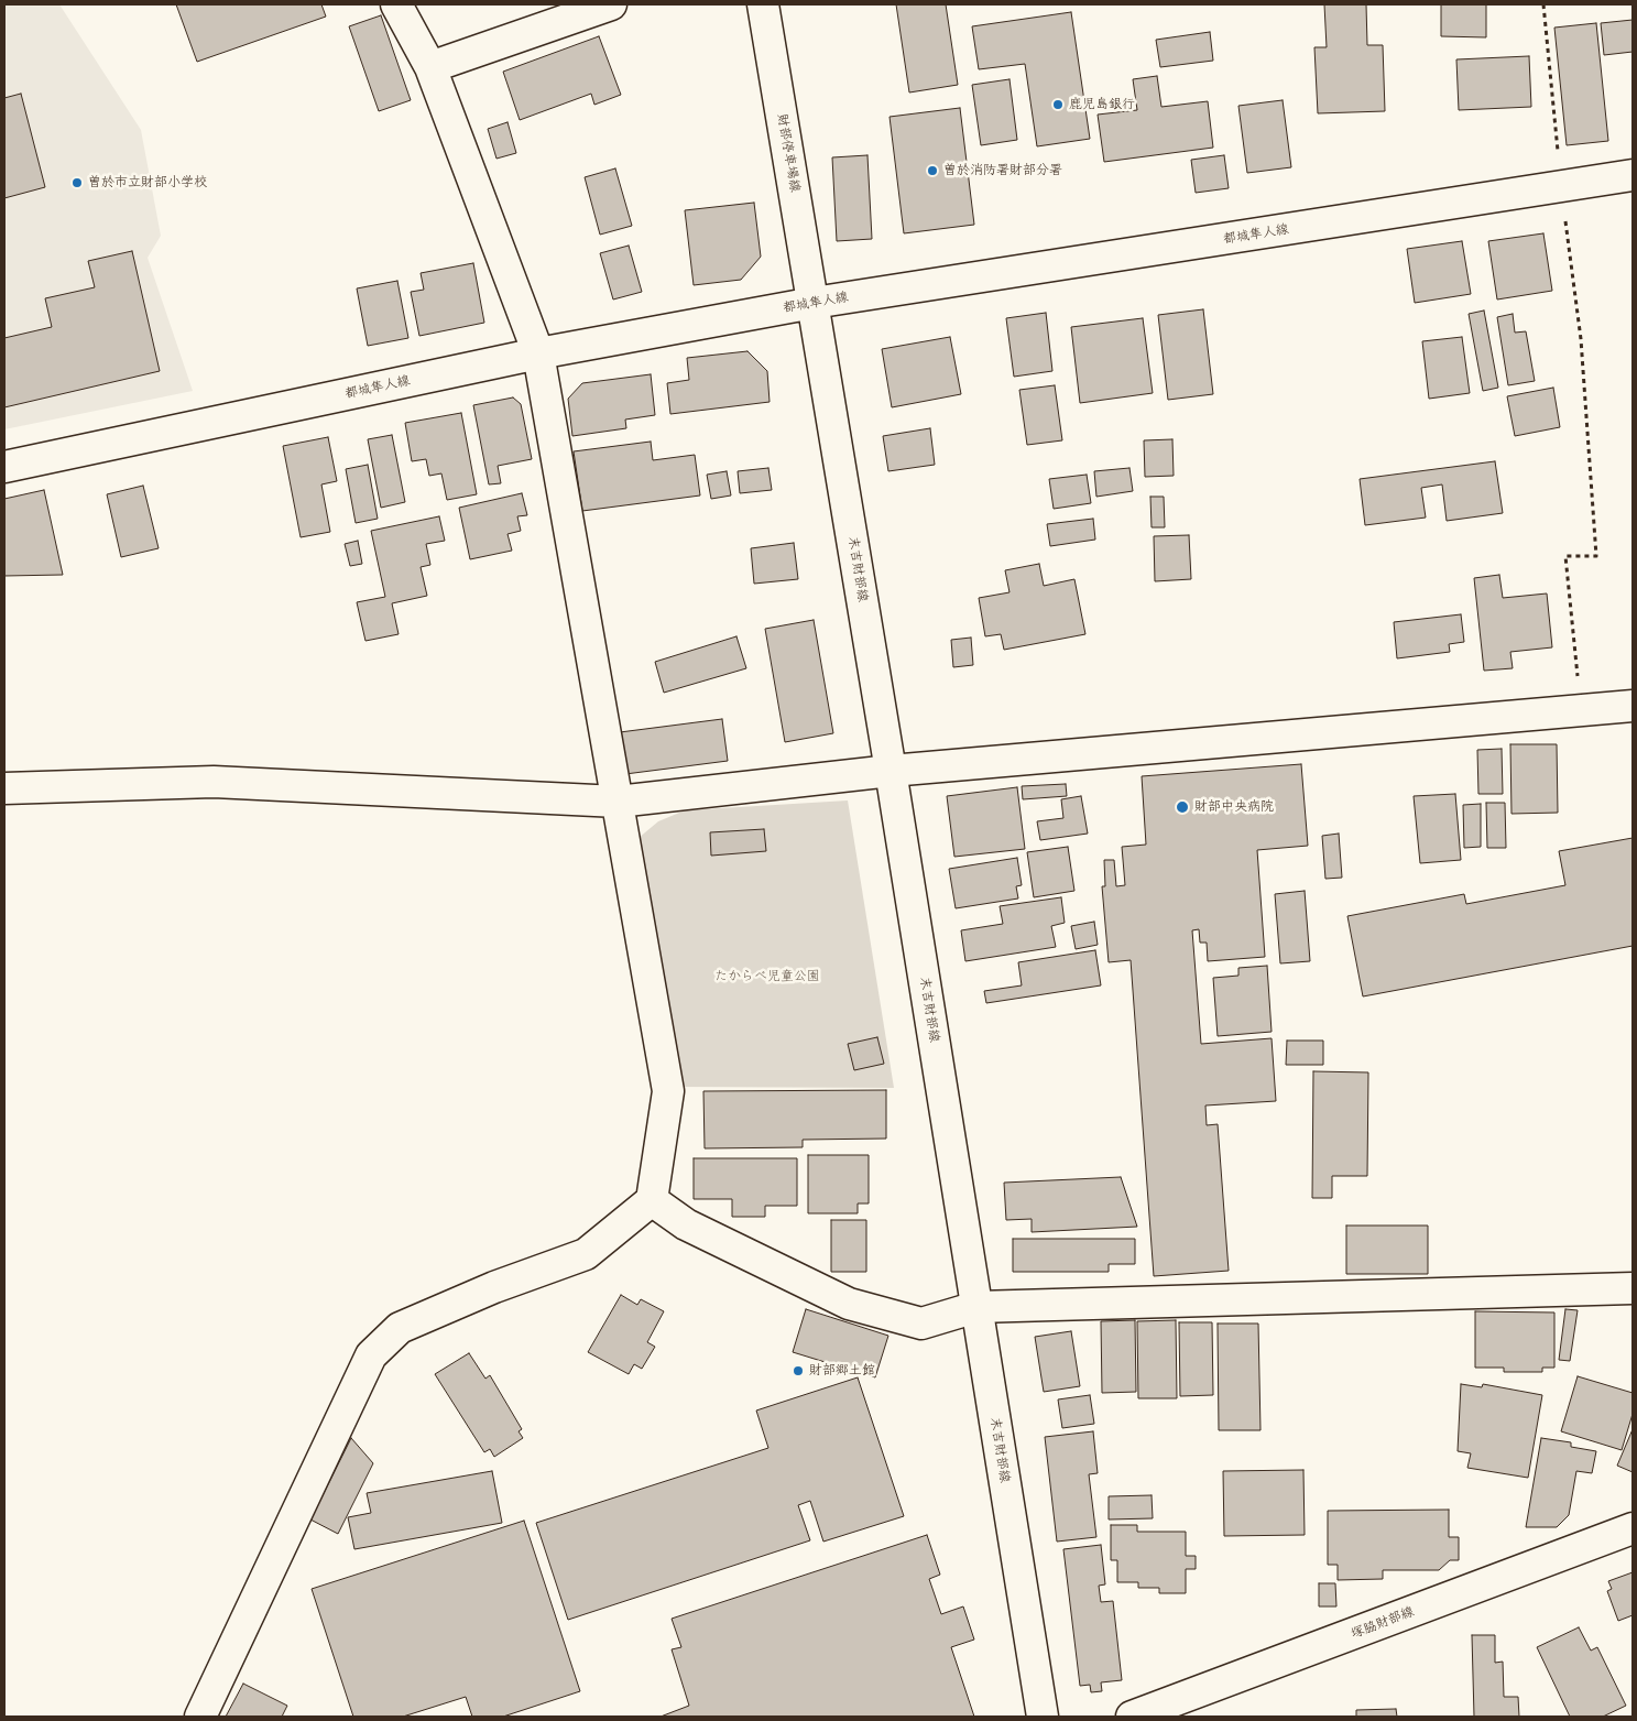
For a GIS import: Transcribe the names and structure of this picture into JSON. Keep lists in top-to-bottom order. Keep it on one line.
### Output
{"streets":{"street":["財部停車場線","都城隼人線","末吉財部線","塚脇財部線"]},"crossings":[["財部停車場線","都城隼人線"],["財部停車場線","末吉財部線"],["都城隼人線","末吉財部線"]],"parks":["たからべ児童公園"],"places":["鹿児島銀行","曽於消防署財部分署","曽於市立財部小学校","財部中央病院","財部郷土館"]}
